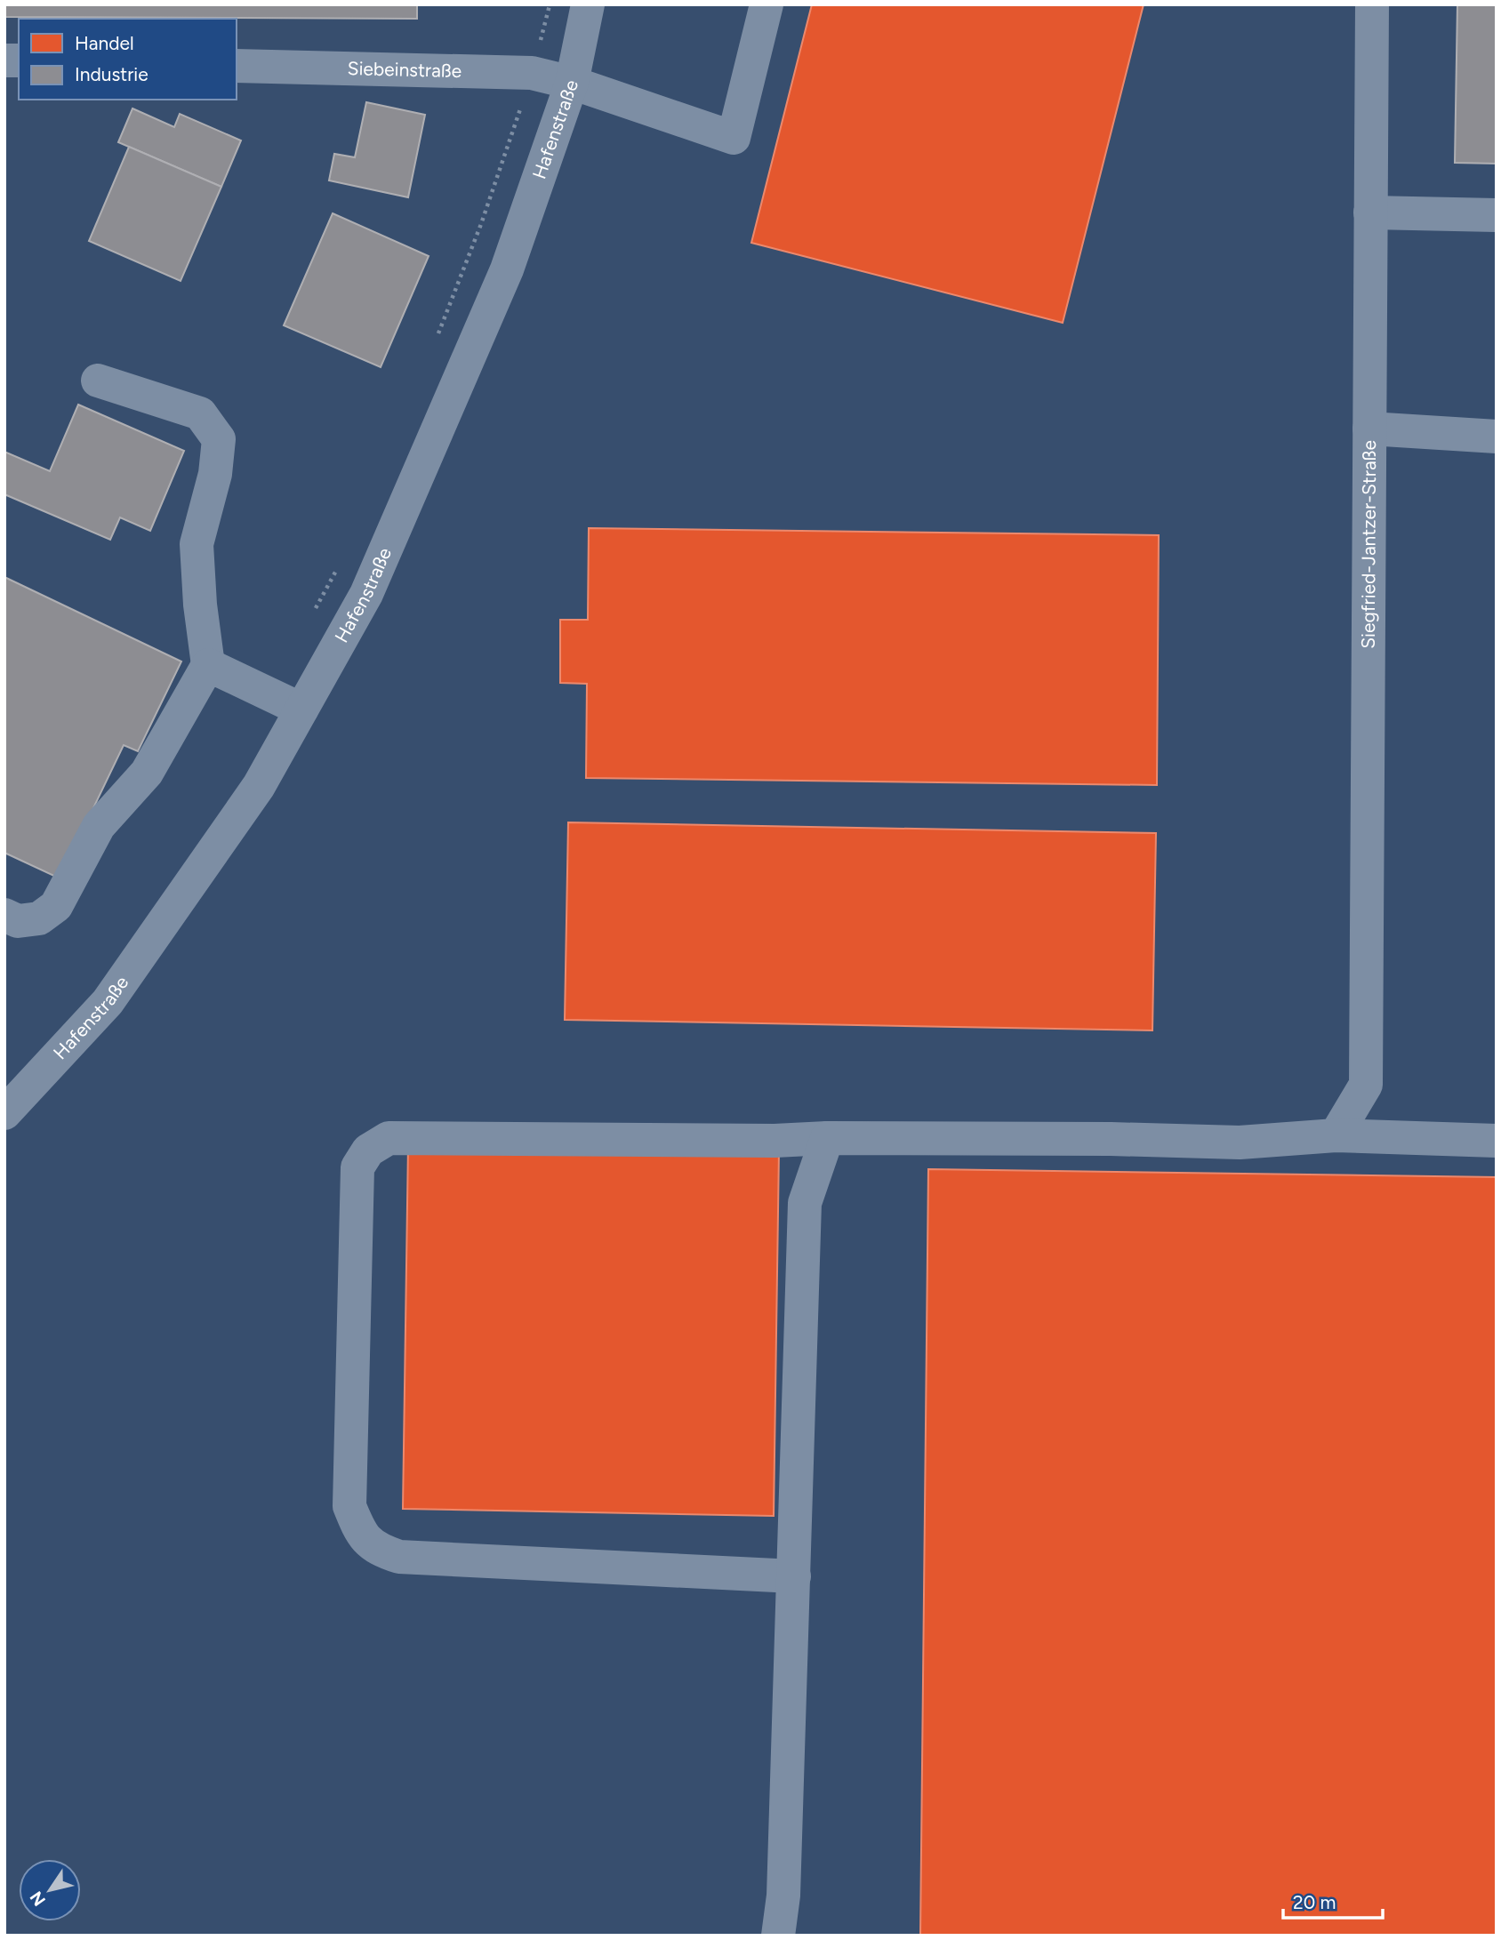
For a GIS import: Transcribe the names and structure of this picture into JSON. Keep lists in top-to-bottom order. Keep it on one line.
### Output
{"streets":{"street":["Siebeinstraße","Hafenstraße","Siegfried-Jantzer-Straße"]},"crossings":[["Siebeinstraße","Hafenstraße"]],"legend":["Handel","Industrie"],"scale_bar":"20 m","north":"bottom left"}
